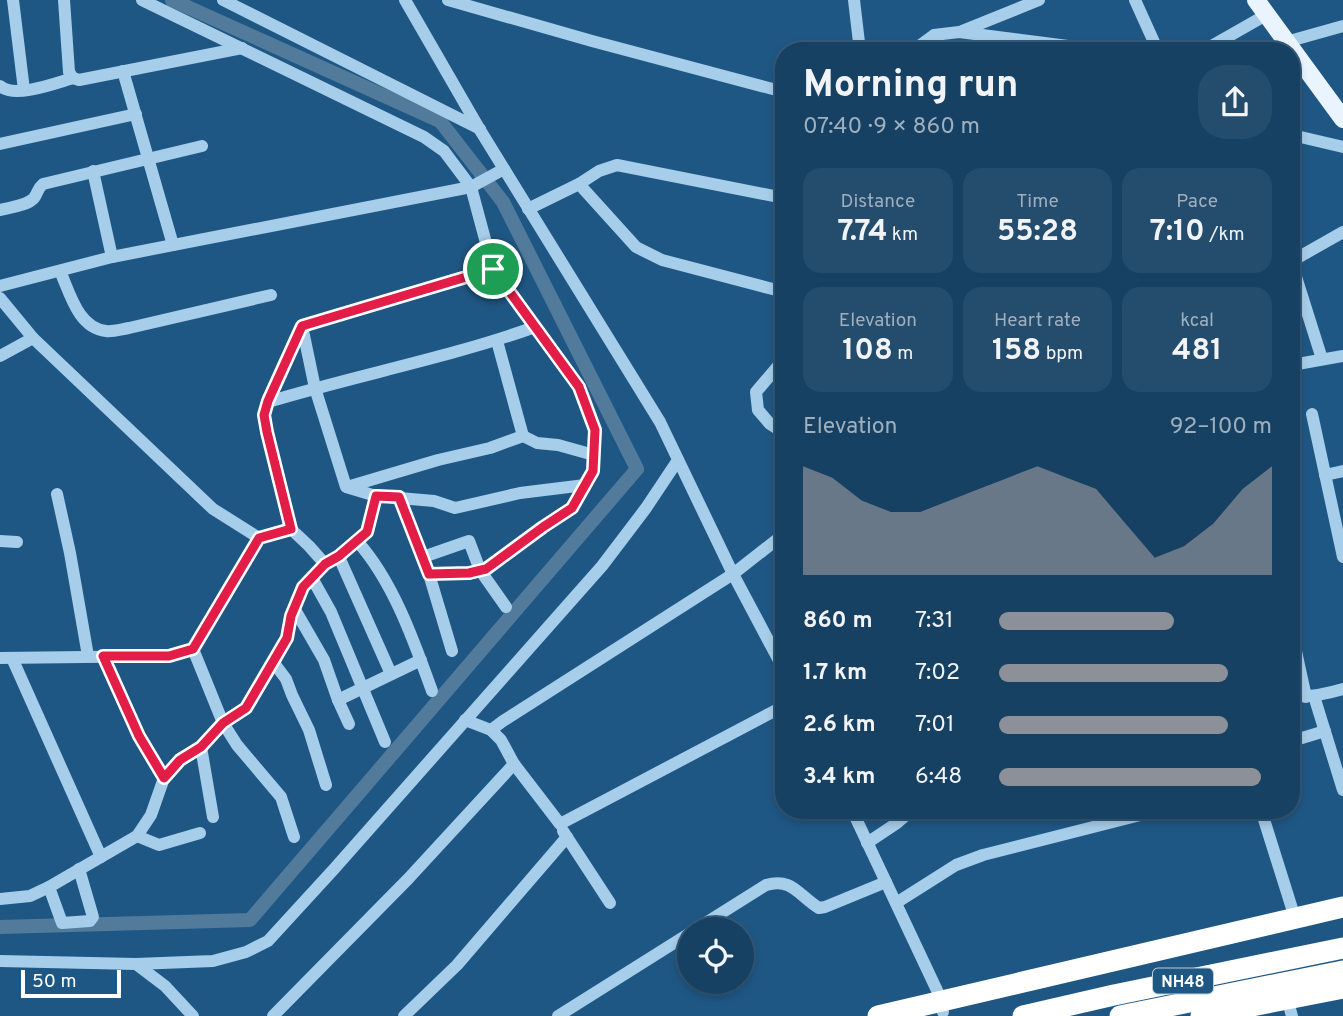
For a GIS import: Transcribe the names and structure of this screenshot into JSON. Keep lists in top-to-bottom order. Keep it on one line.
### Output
{"streets":{"highway":["NH48"]},"scale_bar":"50 m","page":{"heading":["Morning run","07:40 · 9 × 860 m"],"stats":[["Distance","7.74 km"],["Time","55:28"],["Pace","7:10 /km"],["Elevation","108 m"],["Heart rate","158 bpm"],["kcal","481"]],"chart":["Elevation","92–100 m"],"list":[{"name":"860 m","note":"7:31"},{"name":"1.7 km","note":"7:02"},{"name":"2.6 km","note":"7:01"},{"name":"3.4 km","note":"6:48"}],"scale":"50 m"}}
